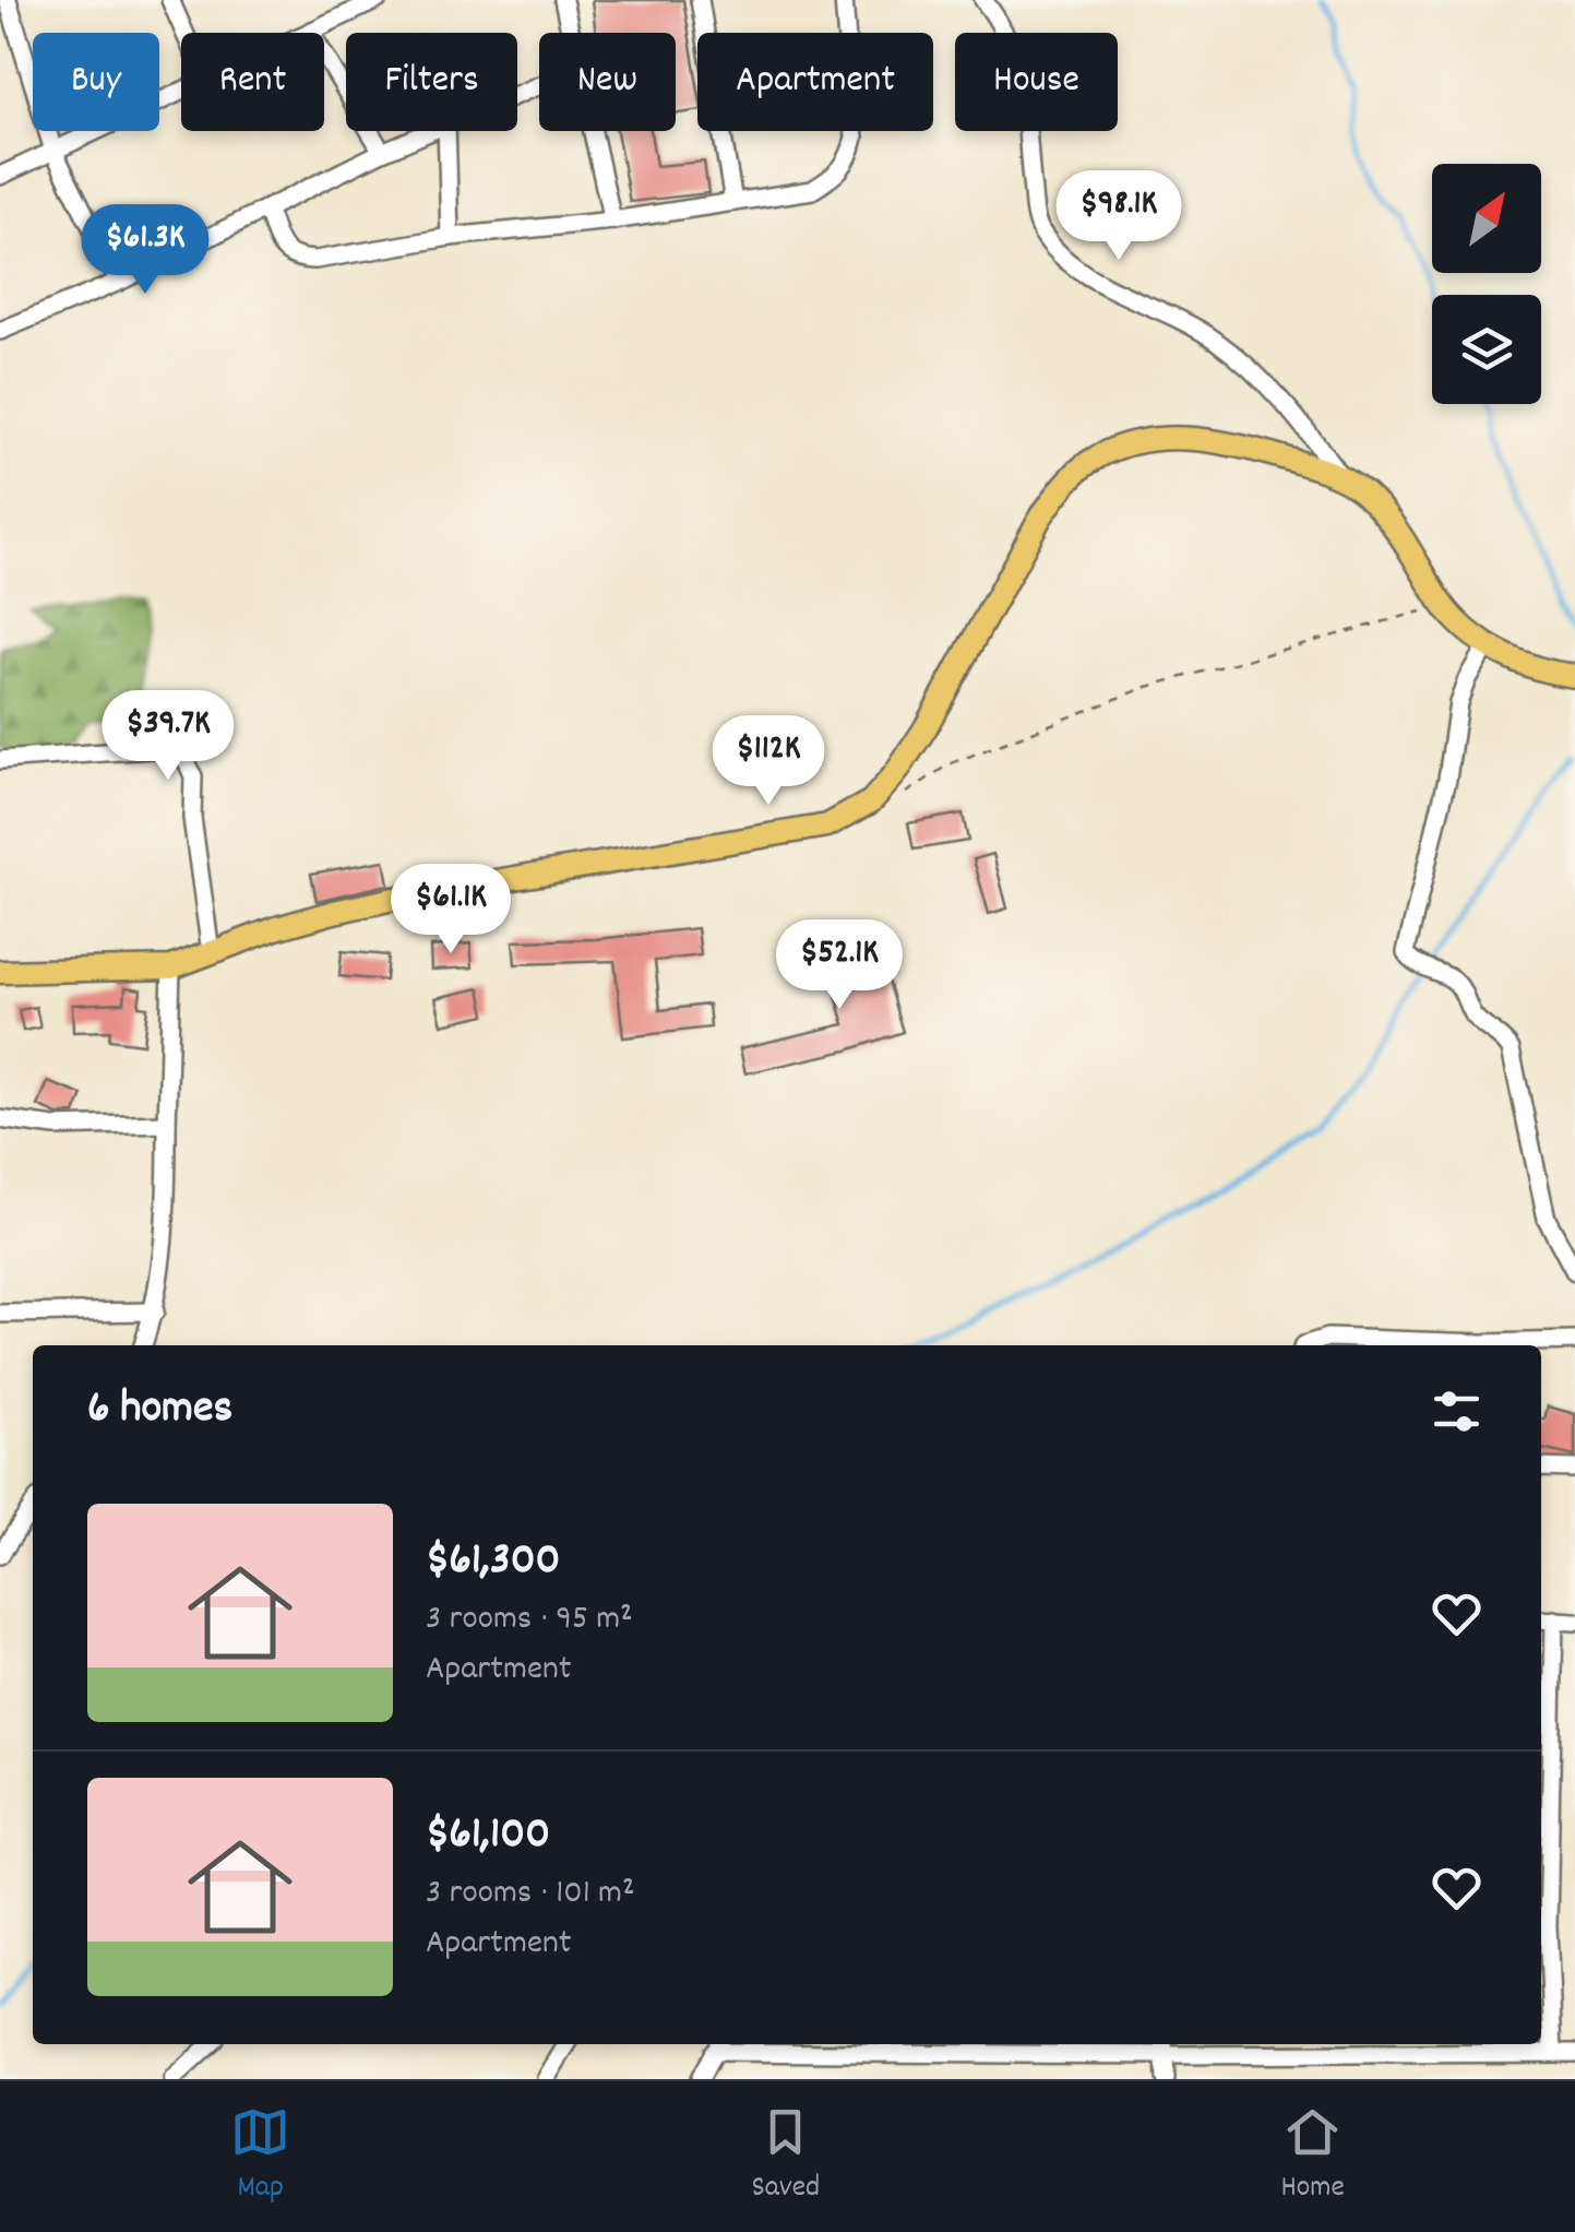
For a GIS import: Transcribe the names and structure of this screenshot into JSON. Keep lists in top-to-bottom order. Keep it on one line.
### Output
{"north":"top right","page":{"chip":["Buy","Rent","Filters","New","Apartment","House"],"price":["$98.1K","$61.3K","$39.7K","$112K","$61.1K","$52.1K"],"heading":"6 homes","list":[{"name":"$61,300","note":"3 rooms · 95 m² · Apartment"},{"name":"$61,100","note":"3 rooms · 101 m² · Apartment"}],"tabs":["Map","Saved","Home"]}}
